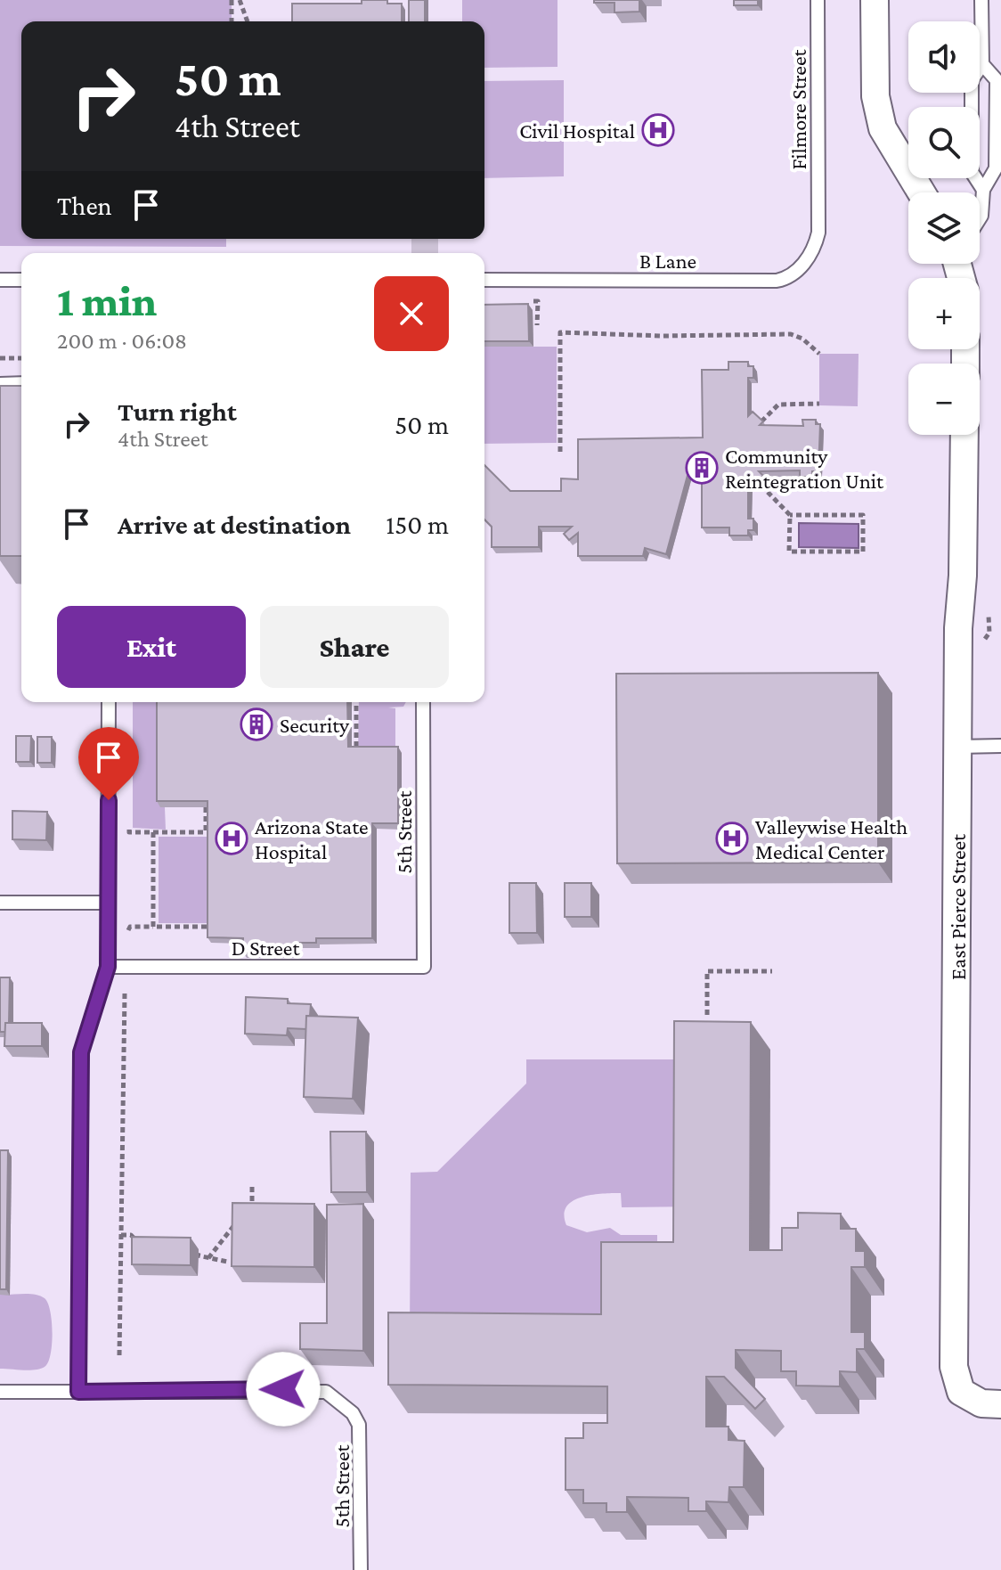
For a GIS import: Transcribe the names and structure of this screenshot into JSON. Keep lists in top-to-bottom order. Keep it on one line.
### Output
{"streets":{"street":["East Pierce Street"],"lane":["Filmore Street","B Lane","5th Street","D Street"]},"crossings":[["Filmore Street","B Lane"],["5th Street","D Street"]],"places":{"hospital":["Civil Hospital","Arizona State Hospital","Valleywise Health Medical Center"],"building":["Community Reintegration Unit","Security"]},"page":{"map_buttons":["+","−"],"turn":["50 m","4th Street"],"then":"Then","heading":["1 min","200 m · 06:08"],"list":[{"name":"Turn right","note":"4th Street","value":"50 m"},{"name":"Arrive at destination","value":"150 m"}],"buttons":["Exit","Share"]}}
